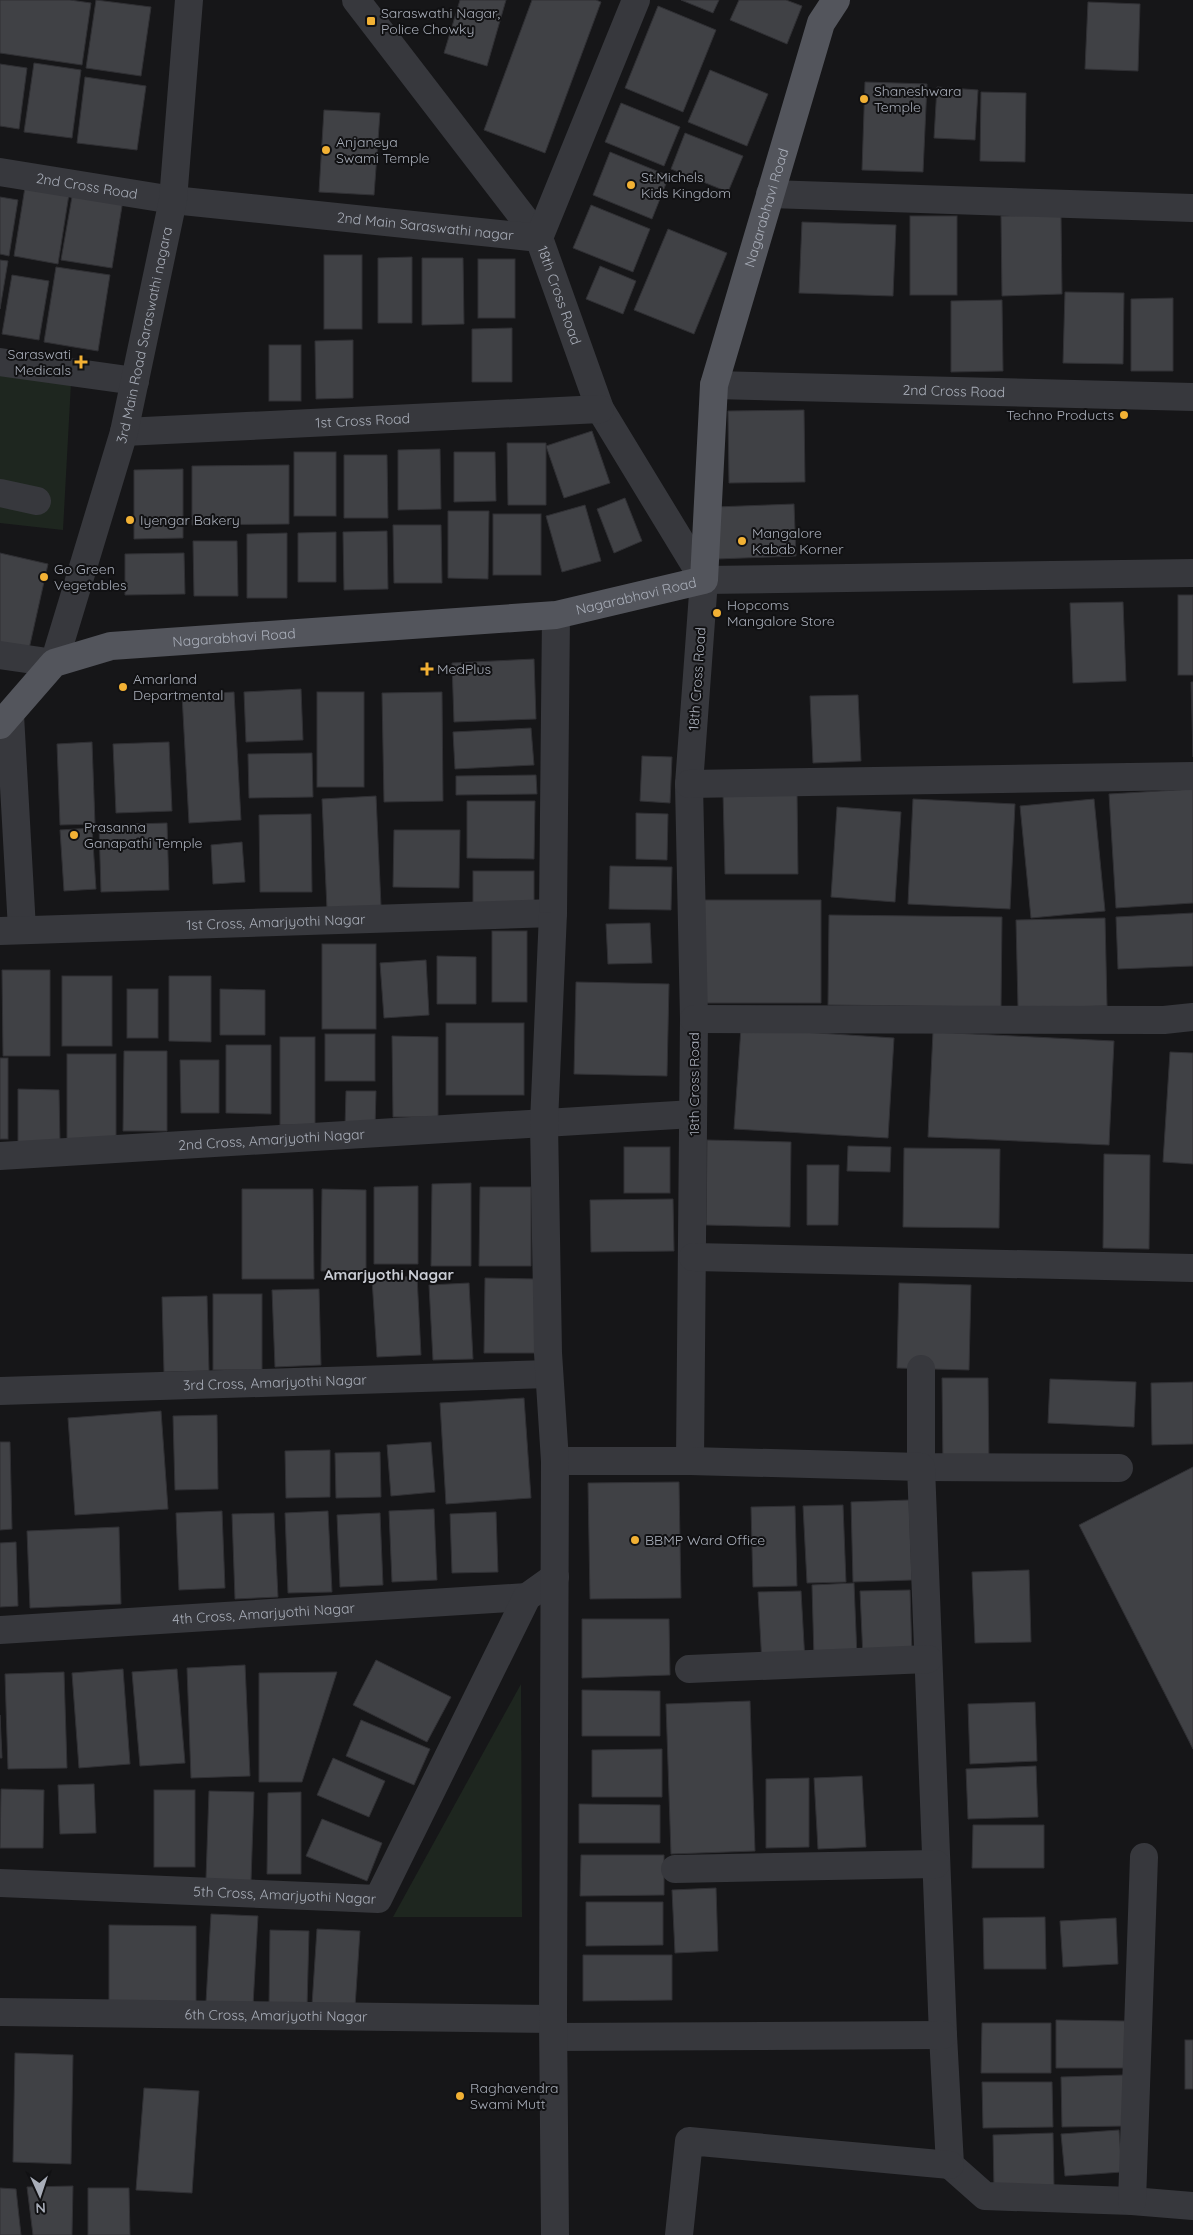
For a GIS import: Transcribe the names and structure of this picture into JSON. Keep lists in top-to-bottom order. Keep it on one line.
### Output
{"streets":{"main road":["Nagarabhavi Road"],"street":["2nd Cross Road","2nd Main Saraswathi nagar","18th Cross Road","3rd Main Road Saraswathi nagara","1st Cross Road","1st Cross, Amarjyothi Nagar","2nd Cross, Amarjyothi Nagar","3rd Cross, Amarjyothi Nagar","4th Cross, Amarjyothi Nagar","5th Cross, Amarjyothi Nagar","6th Cross, Amarjyothi Nagar"]},"crossings":[["2nd Cross Road","Nagarabhavi Road"],["2nd Cross Road","2nd Main Saraswathi nagar"],["2nd Cross Road","3rd Main Road Saraswathi nagara"],["Nagarabhavi Road","18th Cross Road"],["Nagarabhavi Road","3rd Main Road Saraswathi nagara"],["2nd Main Saraswathi nagar","18th Cross Road"],["2nd Main Saraswathi nagar","3rd Main Road Saraswathi nagara"],["18th Cross Road","1st Cross Road"],["18th Cross Road","2nd Cross, Amarjyothi Nagar"],["3rd Main Road Saraswathi nagara","1st Cross Road"],["4th Cross, Amarjyothi Nagar","5th Cross, Amarjyothi Nagar"]],"districts":["Amarjyothi Nagar"],"places":{"transit":["Saraswathi Nagar, Police Chowky"],"other":["Shaneshwara Temple","Anjaneya Swami Temple","St.Michels Kids Kingdom","Techno Products","Iyengar Bakery","Mangalore Kabab Korner","Go Green Vegetables","Hopcoms Mangalore Store","Amarland Departmental","Prasanna Ganapathi Temple","BBMP Ward Office","Raghavendra Swami Mutt"],"health":["Saraswati Medicals","MedPlus"]},"north":"bottom"}
